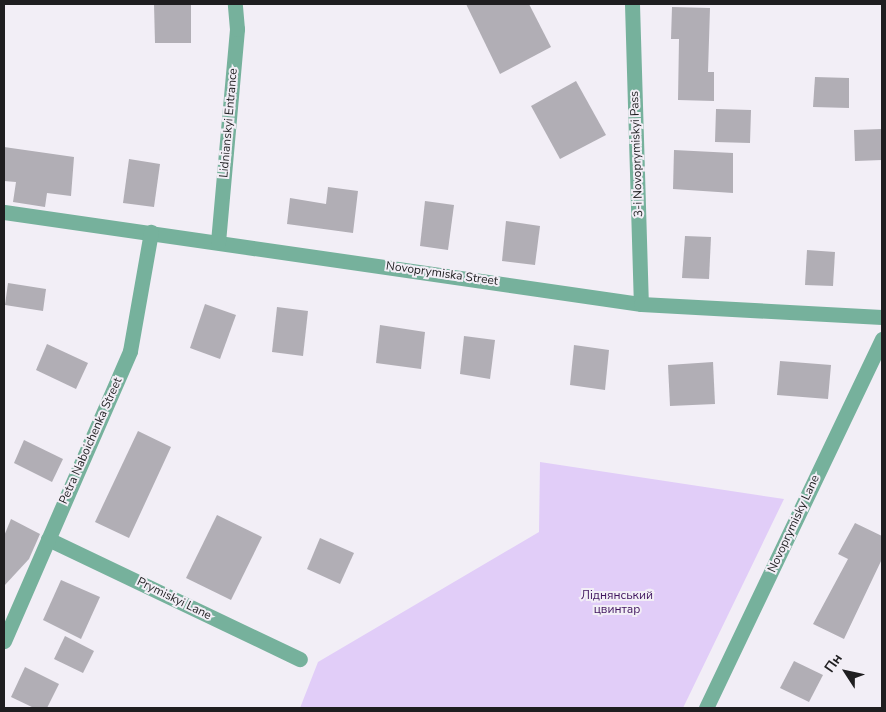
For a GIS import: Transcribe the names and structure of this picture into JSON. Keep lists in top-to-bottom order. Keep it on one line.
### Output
{"streets":{"street":["Lidnianskyi Entrance","3-i Novoprymiskyi Pass","Novoprymiska Street","Petra Naboichenka Street","Novoprymisky Lane","Prymiskyi Lane"]},"crossings":[["Lidnianskyi Entrance","Novoprymiska Street"],["3-i Novoprymiskyi Pass","Novoprymiska Street"],["Novoprymiska Street","Petra Naboichenka Street"],["Petra Naboichenka Street","Prymiskyi Lane"]],"parks":["Ліднянський цвинтар"],"north":"top left"}
